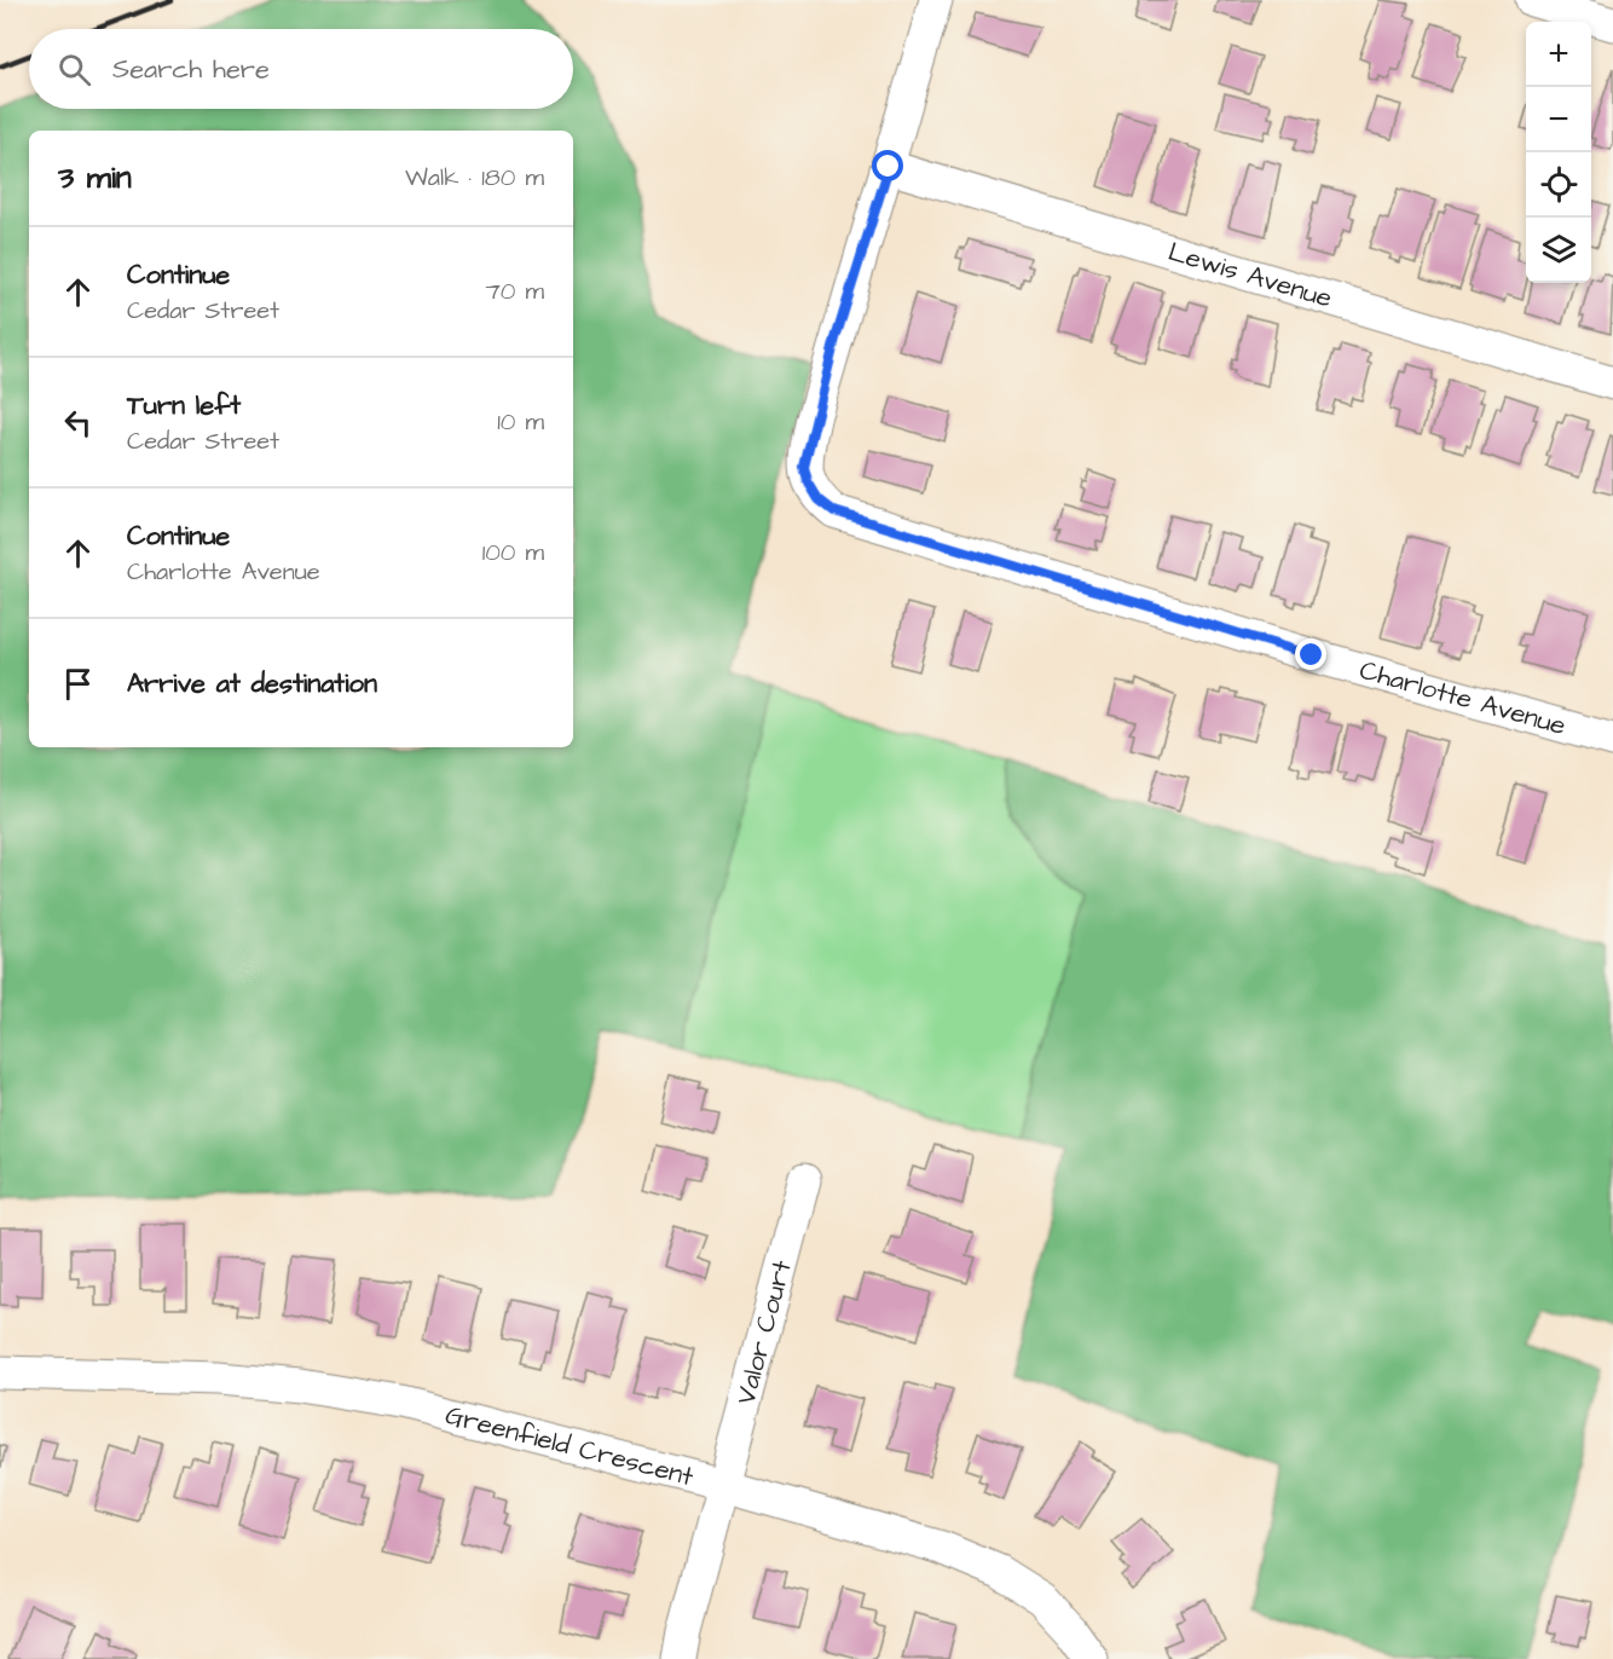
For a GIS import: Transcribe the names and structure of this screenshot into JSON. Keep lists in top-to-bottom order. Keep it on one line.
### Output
{"streets":{"street":["Lewis Avenue","Charlotte Avenue","Valor Court","Greenfield Crescent"]},"crossings":[["Lewis Avenue","Charlotte Avenue"],["Valor Court","Greenfield Crescent"]],"page":{"map_buttons":["+","−"],"search":"Search here","heading":["3 min","Walk · 180 m"],"list":[["Continue","Cedar Street","70 m"],["Turn left","Cedar Street","10 m"],["Continue","Charlotte Avenue","100 m"],"Arrive at destination"]}}
